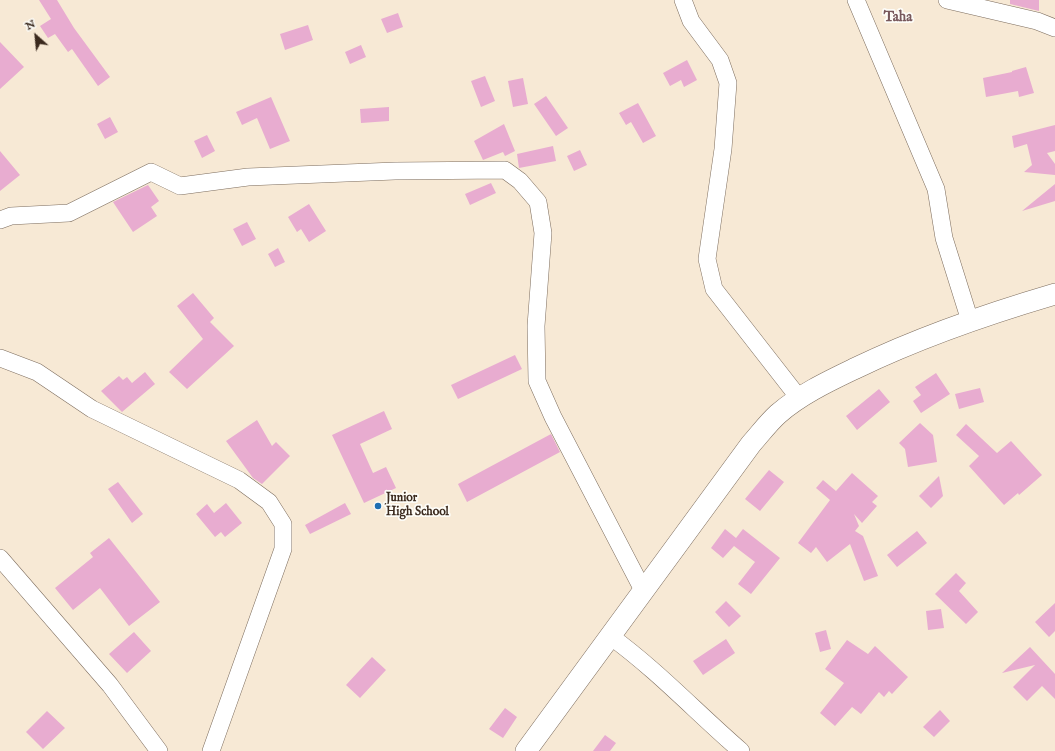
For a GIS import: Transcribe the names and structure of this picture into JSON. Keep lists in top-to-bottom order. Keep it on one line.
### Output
{"districts":["Taha"],"places":["Junior High School"],"north":"top left"}
